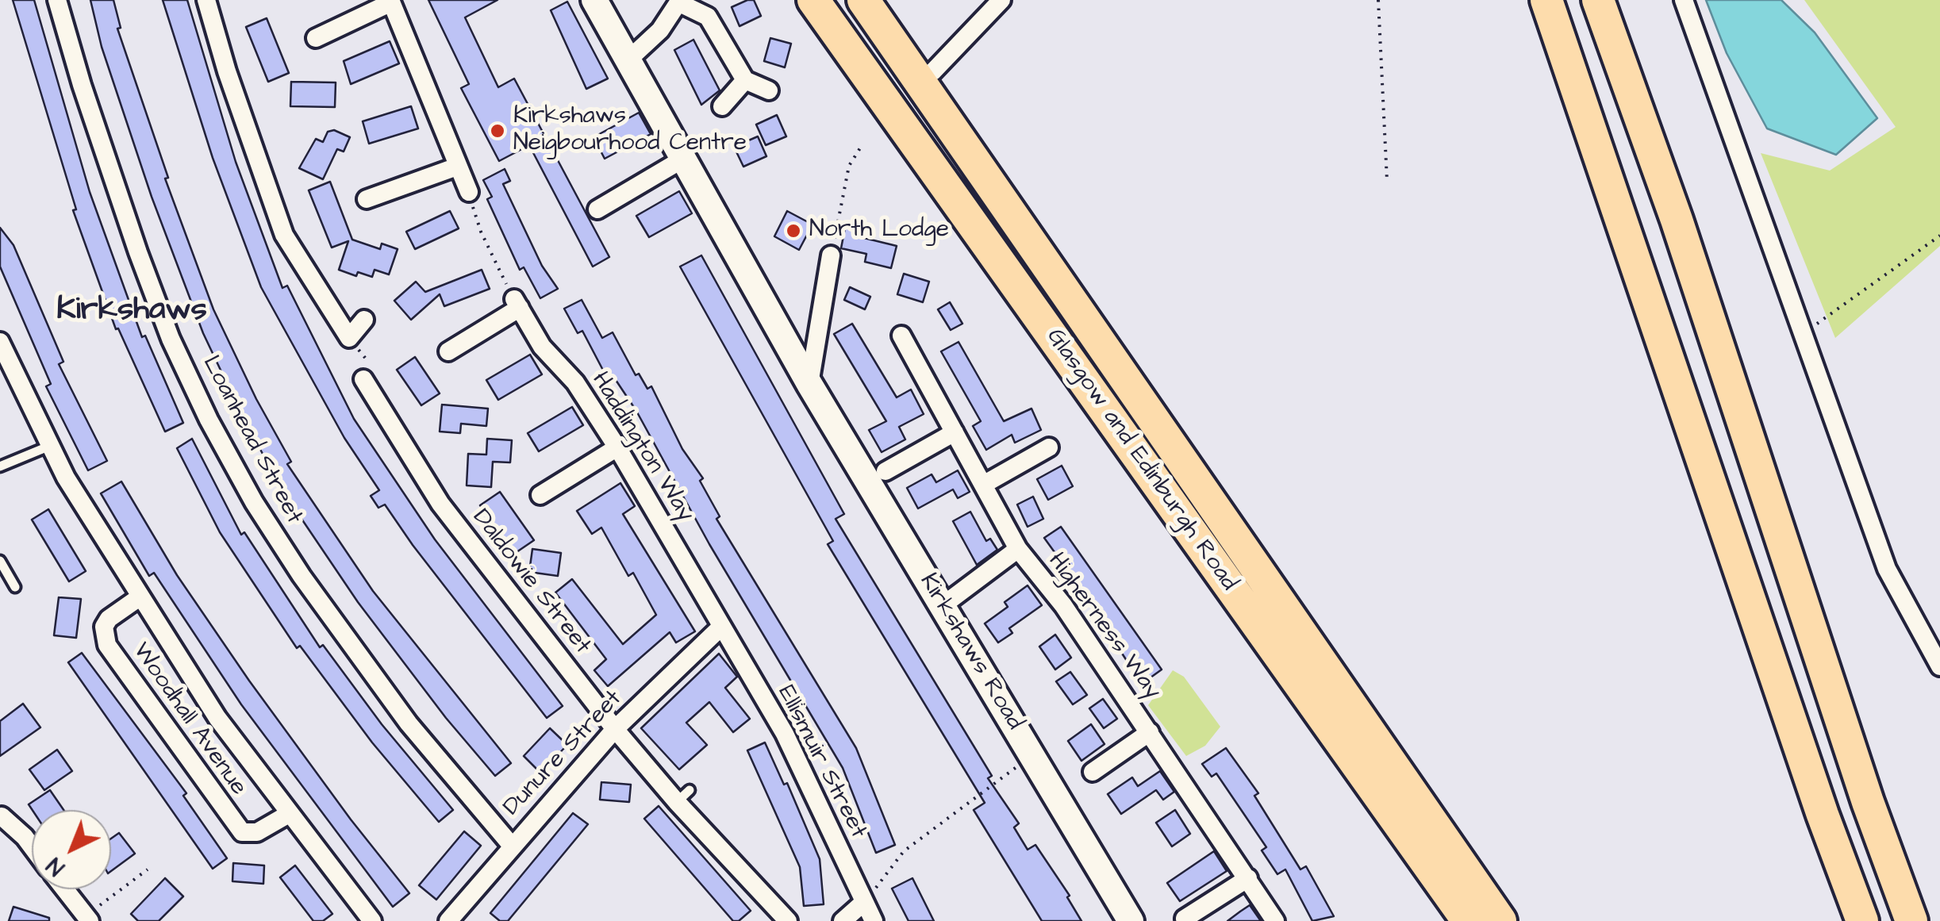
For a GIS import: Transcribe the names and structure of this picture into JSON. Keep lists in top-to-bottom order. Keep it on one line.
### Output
{"streets":{"highway":["Glasgow and Edinburgh Road"],"street":["Loanhead Street","Haddington Way","Daldowie Street","Higherness Way","Kirkshaws Road","Woodhall Avenue","Dunure Street","Ellismuir Street"]},"crossings":[["Loanhead Street","Dunure Street"],["Haddington Way","Dunure Street"],["Haddington Way","Ellismuir Street"],["Daldowie Street","Dunure Street"],["Dunure Street","Ellismuir Street"]],"districts":["Kirkshaws"],"places":["Kirkshaws Neigbourhood Centre","North Lodge"],"north":"bottom left"}
